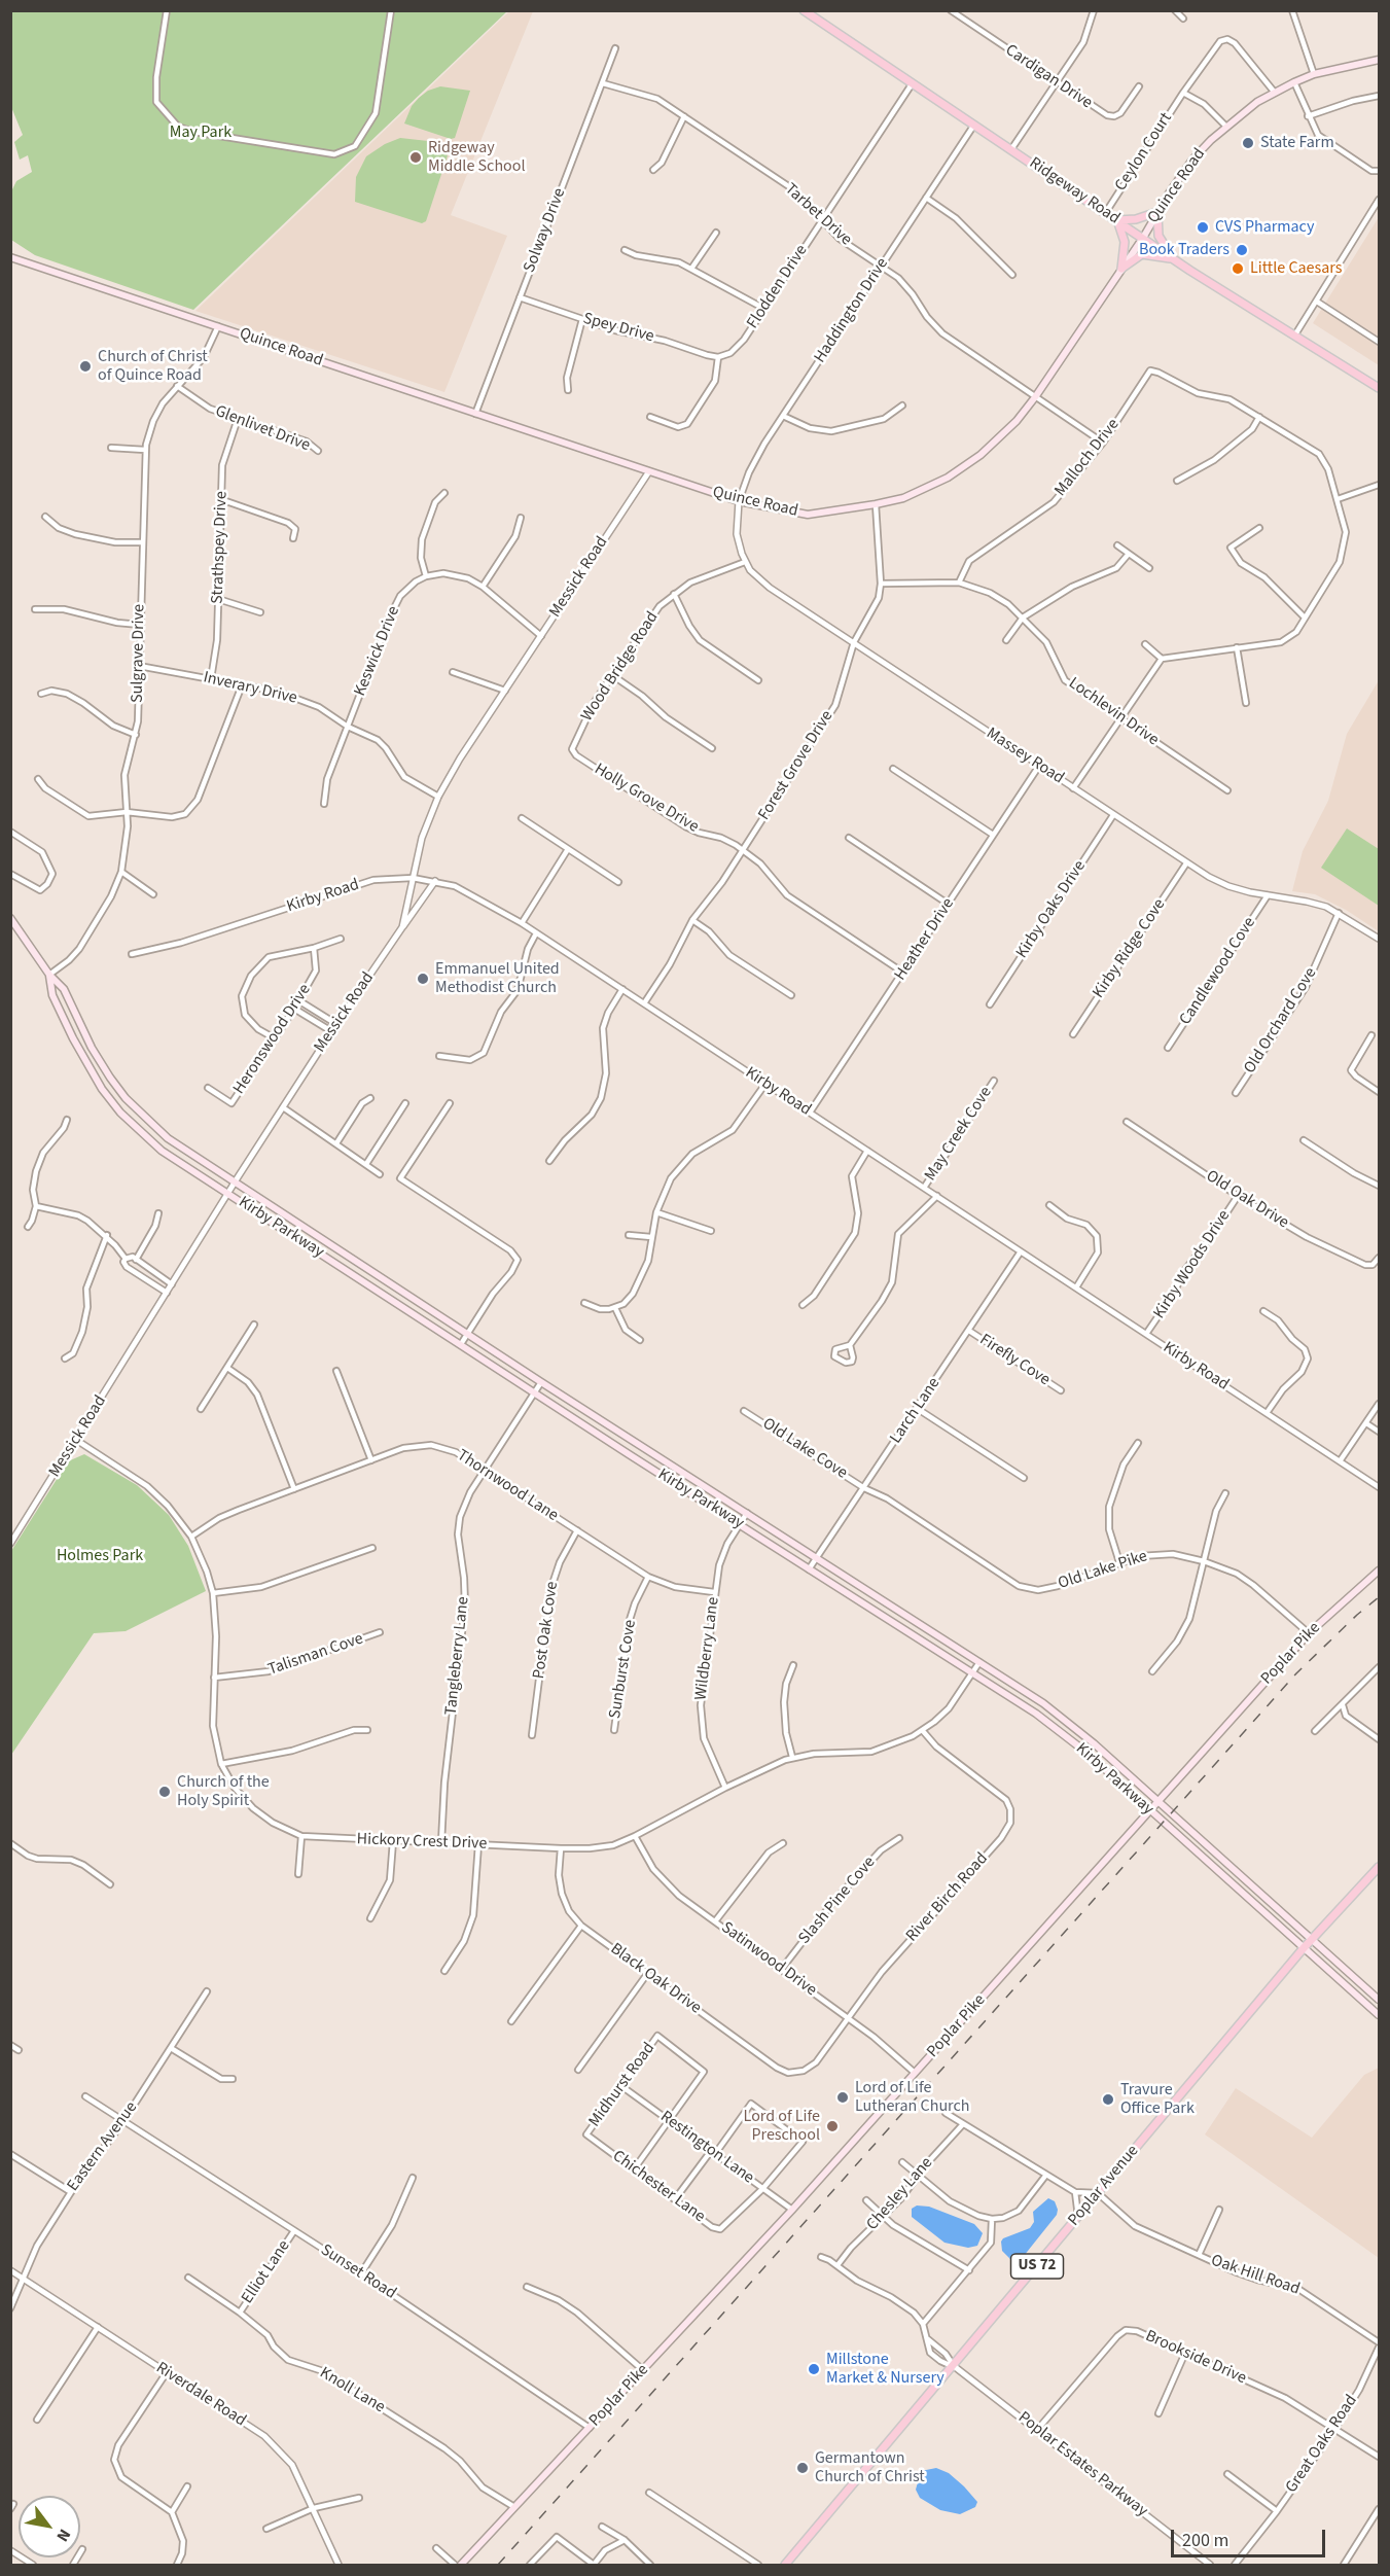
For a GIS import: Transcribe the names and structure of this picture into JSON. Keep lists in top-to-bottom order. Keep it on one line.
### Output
{"streets":{"main road":["Quince Road","Ridgeway Road","Kirby Parkway","Poplar Pike","Poplar Avenue","US 72"],"street":["Cardigan Drive","Ceylon Court","Tarbet Drive","Solway Drive","Flodden Drive","Haddington Drive","Spey Drive","Glenlivet Drive","Malloch Drive","Strathspey Drive","Messick Road","Keswick Drive","Sulgrave Drive","Wood Bridge Road","Inverary Drive","Lochlevin Drive","Massey Road","Forest Grove Drive","Holly Grove Drive","Kirby Road","Kirby Oaks Drive","Heather Drive","Kirby Ridge Cove","Candlewood Cove","Old Orchard Cove","Heronswood Drive","May Creek Cove","Old Oak Drive","Kirby Woods Drive","Firefly Cove","Larch Lane","Old Lake Cove","Thornwood Lane","Old Lake Pike","Post Oak Cove","Wildberry Lane","Talisman Cove","Tangleberry Lane","Sunburst Cove","Hickory Crest Drive","River Birch Road","Slash Pine Cove","Satinwood Drive","Black Oak Drive","Midhurst Road","Eastern Avenue","Restington Lane","Chichester Lane","Chesley Lane","Elliot Lane","Sunset Road","Oak Hill Road","Brookside Drive","Knoll Lane","Riverdale Road","Great Oaks Road","Poplar Estates Parkway"]},"crossings":[["Ceylon Court","Quince Road"],["Ceylon Court","Ridgeway Road"],["Quince Road","Ridgeway Road"],["Quince Road","Tarbet Drive"],["Quince Road","Solway Drive"],["Quince Road","Haddington Drive"],["Quince Road","Messick Road"],["Quince Road","Sulgrave Drive"],["Quince Road","Massey Road"],["Quince Road","Forest Grove Drive"],["Ridgeway Road","Flodden Drive"],["Ridgeway Road","Haddington Drive"],["Tarbet Drive","Solway Drive"],["Tarbet Drive","Flodden Drive"],["Tarbet Drive","Haddington Drive"],["Tarbet Drive","Malloch Drive"],["Solway Drive","Spey Drive"],["Flodden Drive","Spey Drive"],["Haddington Drive","Massey Road"],["Glenlivet Drive","Strathspey Drive"],["Glenlivet Drive","Sulgrave Drive"],["Malloch Drive","Lochlevin Drive"],["Strathspey Drive","Inverary Drive"],["Messick Road","Inverary Drive"],["Messick Road","Kirby Road"],["Messick Road","Kirby Parkway"],["Messick Road","Hickory Crest Drive"],["Keswick Drive","Inverary Drive"],["Sulgrave Drive","Inverary Drive"],["Sulgrave Drive","Kirby Parkway"],["Wood Bridge Road","Massey Road"],["Wood Bridge Road","Holly Grove Drive"],["Lochlevin Drive","Forest Grove Drive"],["Massey Road","Forest Grove Drive"],["Massey Road","Kirby Oaks Drive"],["Massey Road","Heather Drive"],["Massey Road","Kirby Ridge Cove"],["Massey Road","Candlewood Cove"],["Massey Road","Old Orchard Cove"],["Forest Grove Drive","Holly Grove Drive"],["Forest Grove Drive","Kirby Road"],["Holly Grove Drive","Heather Drive"],["Kirby Road","Heather Drive"],["Kirby Road","May Creek Cove"],["Kirby Road","Kirby Woods Drive"],["Kirby Road","Larch Lane"],["Old Oak Drive","Kirby Woods Drive"],["Kirby Parkway","Larch Lane"],["Kirby Parkway","Wildberry Lane"],["Kirby Parkway","Poplar Pike"],["Kirby Parkway","Tangleberry Lane"],["Kirby Parkway","Hickory Crest Drive"],["Kirby Parkway","Poplar Avenue"],["Firefly Cove","Larch Lane"],["Larch Lane","Old Lake Cove"],["Larch Lane","Old Lake Pike"],["Old Lake Cove","Old Lake Pike"],["Thornwood Lane","Post Oak Cove"],["Thornwood Lane","Wildberry Lane"],["Thornwood Lane","Tangleberry Lane"],["Thornwood Lane","Sunburst Cove"],["Thornwood Lane","Hickory Crest Drive"],["Old Lake Pike","Poplar Pike"],["Wildberry Lane","Hickory Crest Drive"],["Poplar Pike","Satinwood Drive"],["Poplar Pike","Restington Lane"],["Poplar Pike","Sunset Road"],["Poplar Pike","Knoll Lane"],["Talisman Cove","Hickory Crest Drive"],["Tangleberry Lane","Hickory Crest Drive"],["Hickory Crest Drive","River Birch Road"],["Hickory Crest Drive","Satinwood Drive"],["Hickory Crest Drive","Black Oak Drive"],["River Birch Road","Satinwood Drive"],["River Birch Road","Black Oak Drive"],["Slash Pine Cove","Satinwood Drive"],["Midhurst Road","Restington Lane"],["Midhurst Road","Chichester Lane"],["Eastern Avenue","Sunset Road"],["Eastern Avenue","Riverdale Road"],["Restington Lane","Chichester Lane"],["Poplar Avenue","Oak Hill Road"],["Poplar Avenue","Poplar Estates Parkway"],["Elliot Lane","Sunset Road"],["Elliot Lane","Knoll Lane"],["Brookside Drive","Great Oaks Road"],["Brookside Drive","Poplar Estates Parkway"]],"parks":["May Park","Holmes Park"],"places":["State Farm","Ridgeway Middle School","CVS Pharmacy","Book Traders","Little Caesars","Church of Christ of Quince Road","Emmanuel United Methodist Church","Church of the Holy Spirit","Lord of Life Lutheran Church","Travure Office Park","Lord of Life Preschool","Millstone Market & Nursery","Germantown Church of Christ"],"scale_bar":"200 m","north":"bottom right"}
